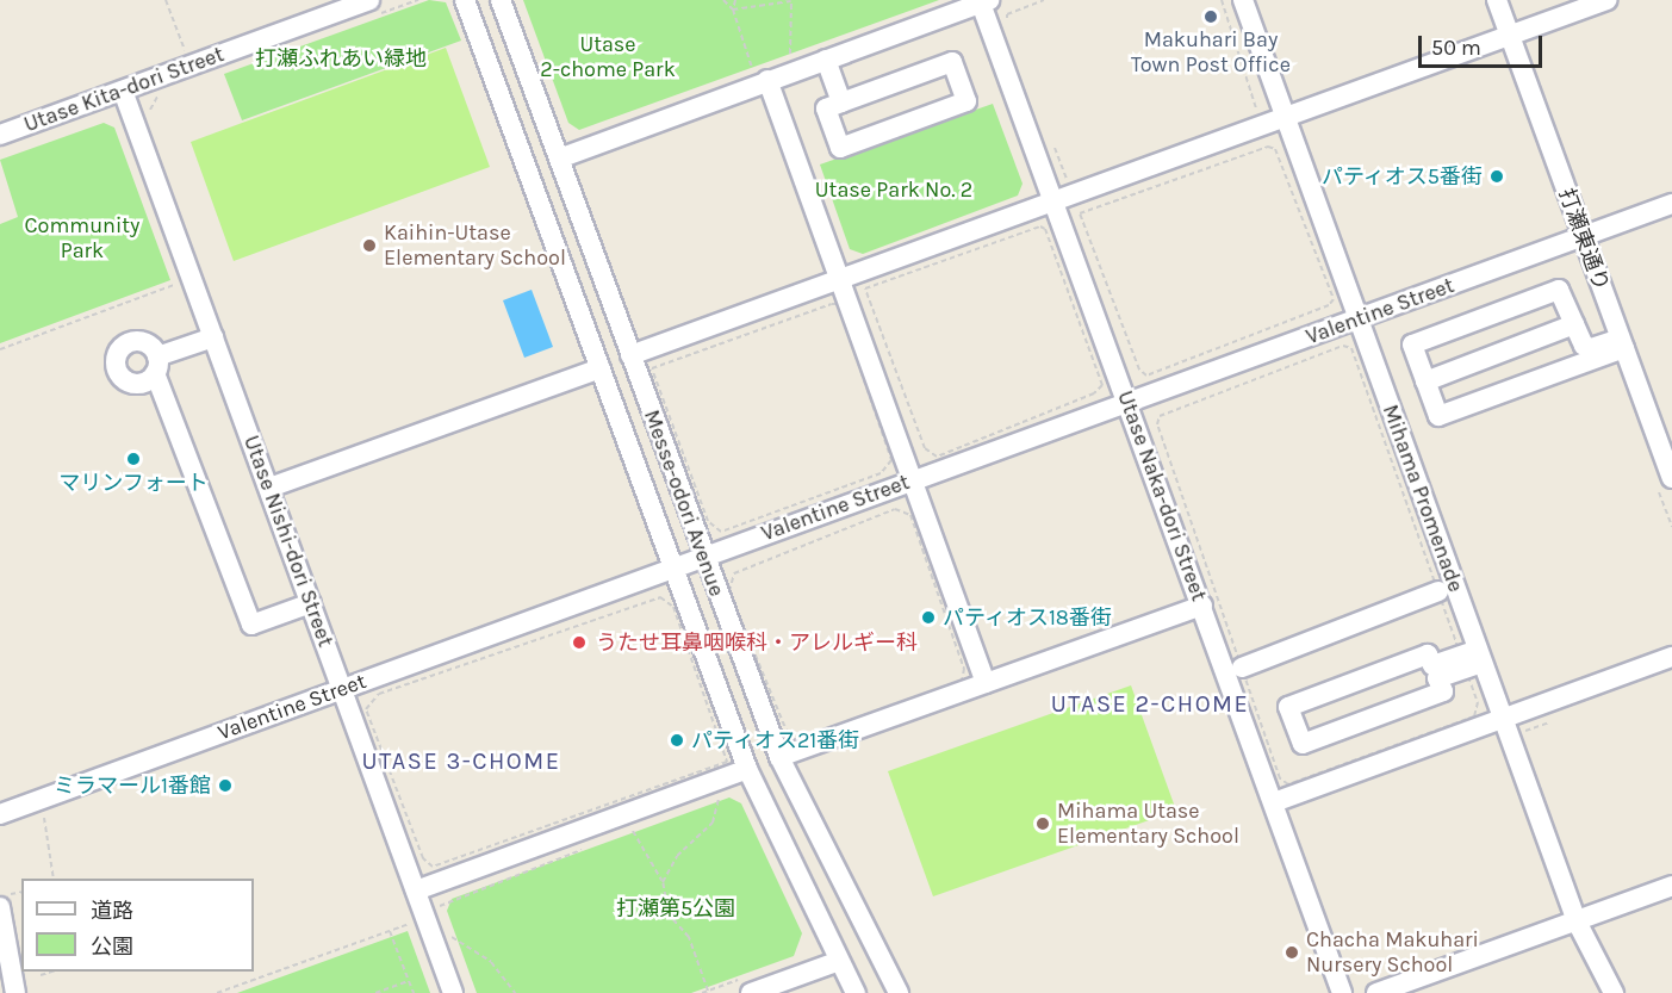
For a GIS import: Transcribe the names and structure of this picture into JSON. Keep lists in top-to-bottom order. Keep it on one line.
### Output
{"streets":{"street":["Utase Kita-dori Street","打瀬東通り","Valentine Street","Utase Naka-dori Street","Mihama Promenade","Messe-odori Avenue","Utase Nishi-dori Street"]},"crossings":[["Utase Kita-dori Street","Utase Nishi-dori Street"],["打瀬東通り","Valentine Street"],["Valentine Street","Utase Naka-dori Street"],["Valentine Street","Mihama Promenade"],["Valentine Street","Messe-odori Avenue"],["Valentine Street","Utase Nishi-dori Street"]],"districts":["UTASE 2-CHOME","UTASE 3-CHOME"],"parks":["Utase 2-chome Park","打瀬ふれあい緑地","Utase Park No. 2","Community Park","打瀬第5公園"],"places":["Makuhari Bay Town Post Office","パティオス5番街","Kaihin-Utase Elementary School","マリンフォート","パティオス18番街","うたせ耳鼻咽喉科・アレルギー科","パティオス21番街","ミラマール1番館","Mihama Utase Elementary School","Chacha Makuhari Nursery School"],"legend":["道路","公園"],"scale_bar":"50 m"}
